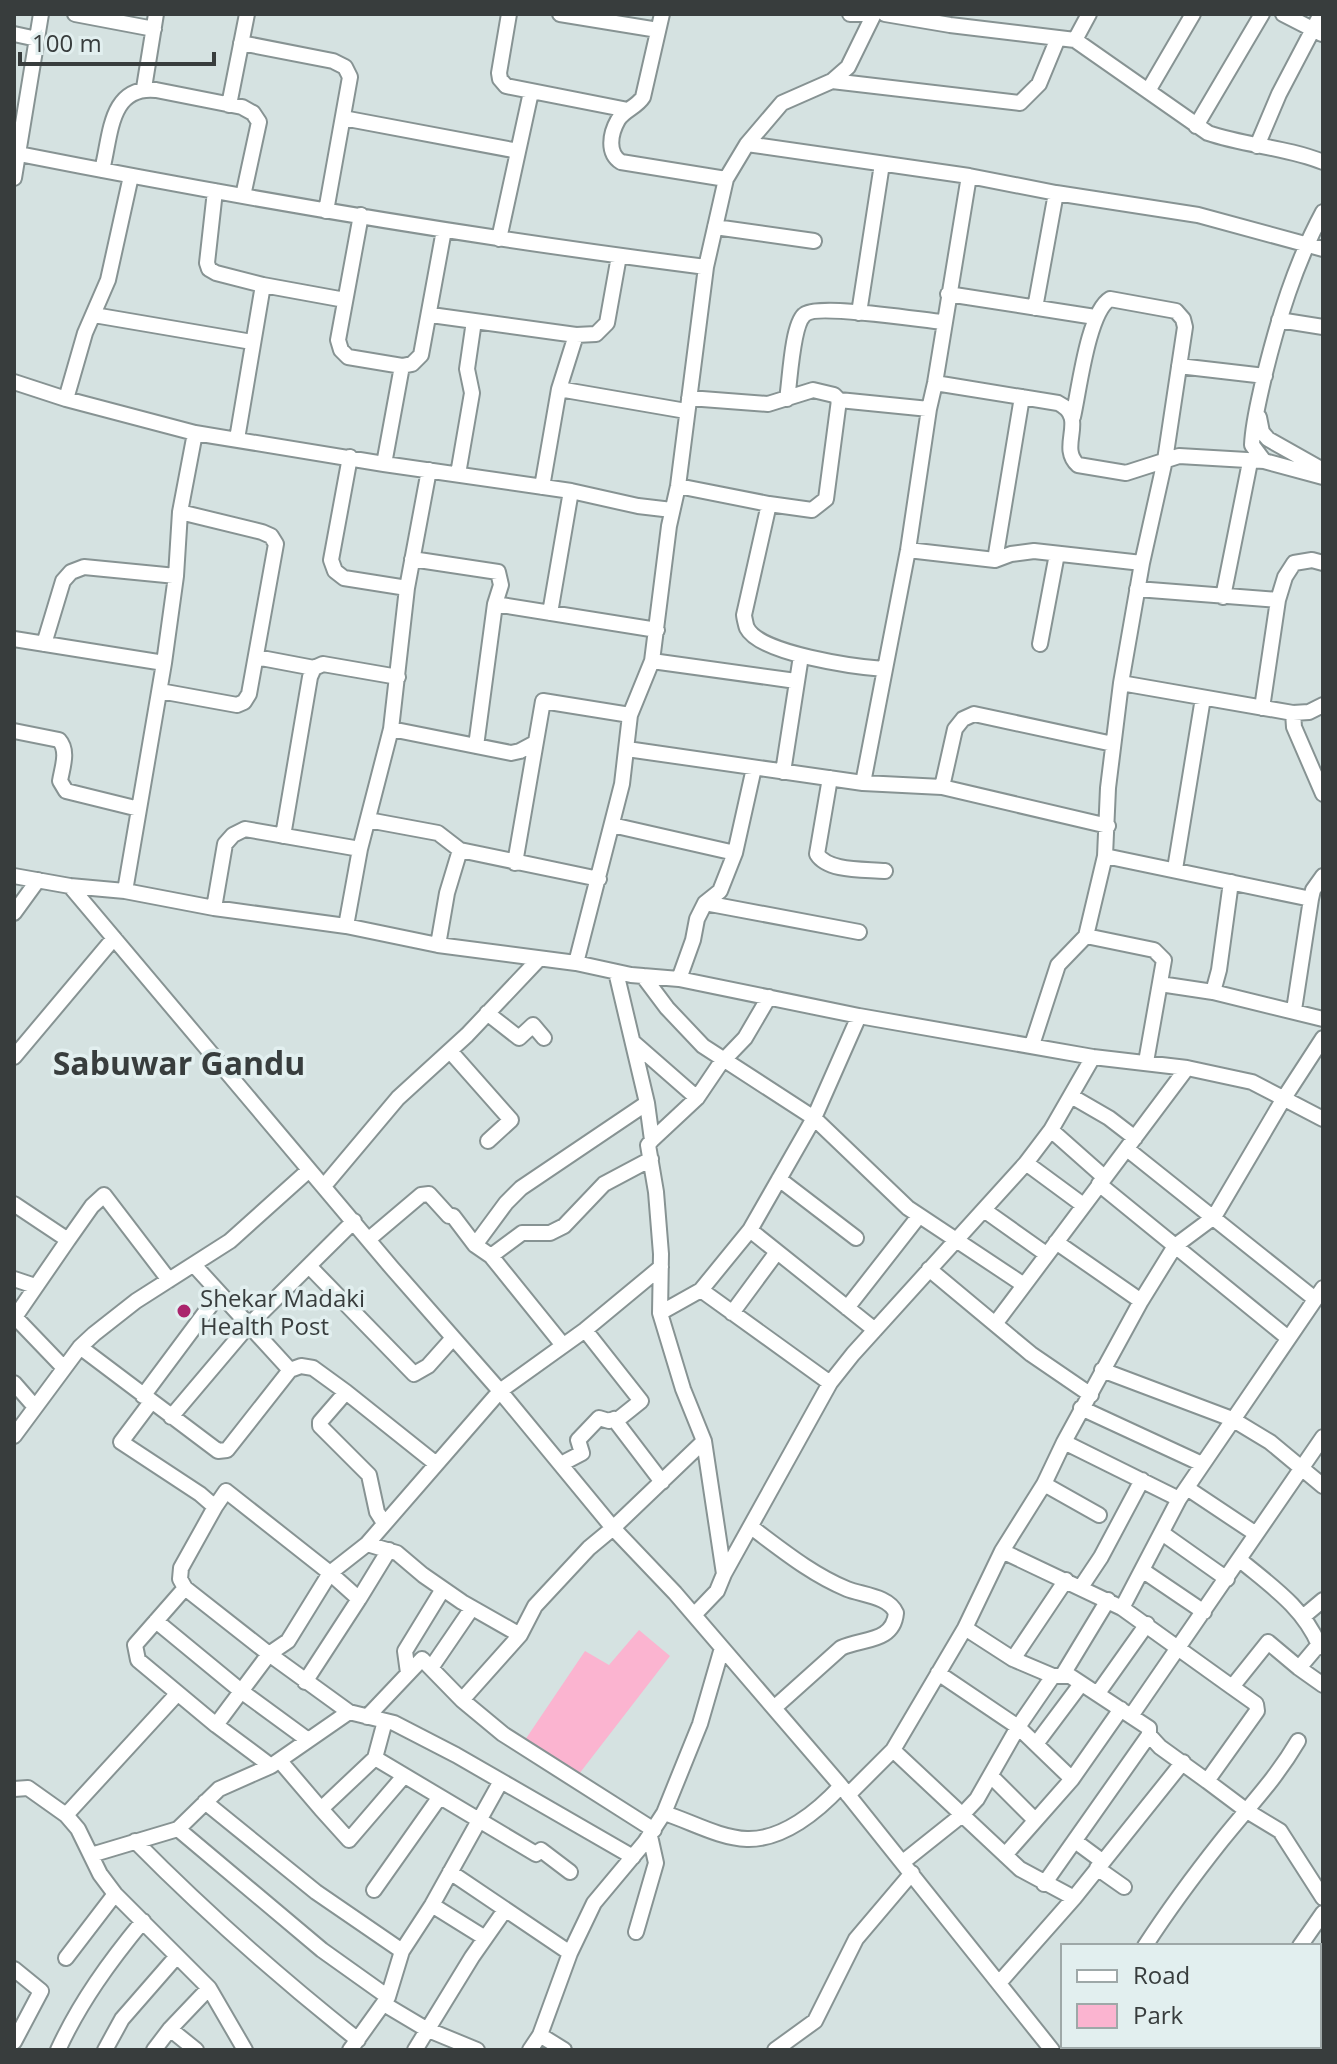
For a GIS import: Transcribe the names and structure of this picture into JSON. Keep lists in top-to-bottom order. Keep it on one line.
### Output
{"districts":["Sabuwar Gandu"],"places":["Shekar Madaki Health Post"],"legend":["Road","Park"],"scale_bar":"100 m"}
